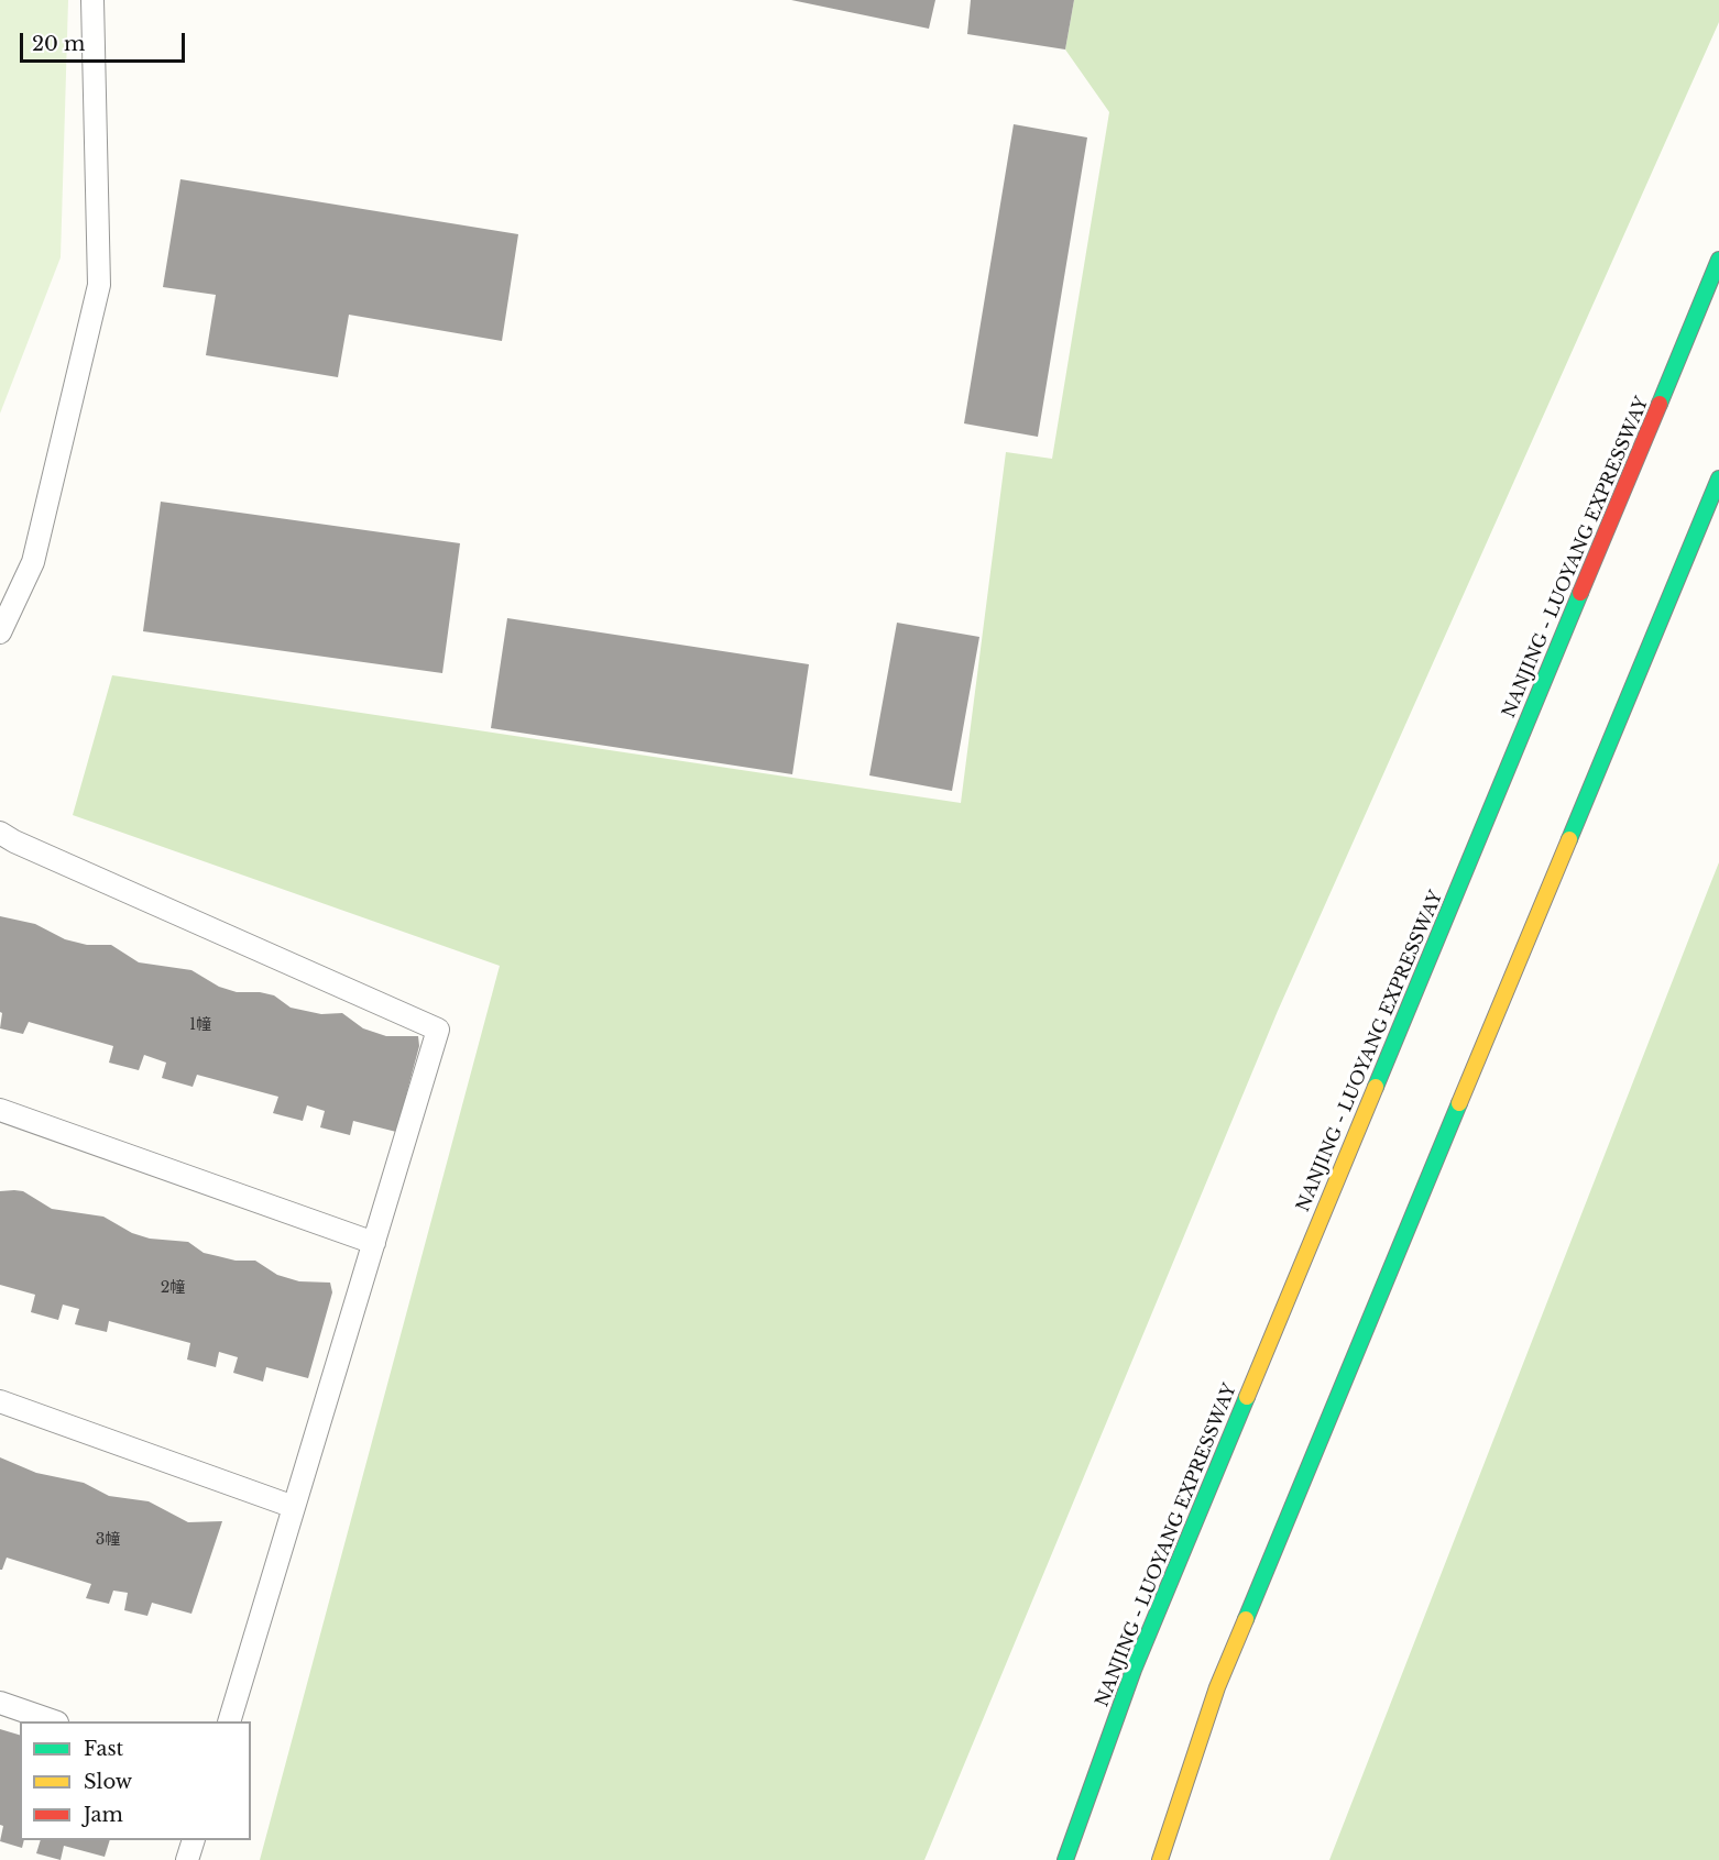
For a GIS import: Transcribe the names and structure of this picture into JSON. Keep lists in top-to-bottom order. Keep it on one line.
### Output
{"streets":{"highway":["NANJING - LUOYANG EXPRESSWAY"]},"house_numbers":["1幢","2幢","3幢"],"legend":["Fast","Slow","Jam"],"scale_bar":"20 m"}
